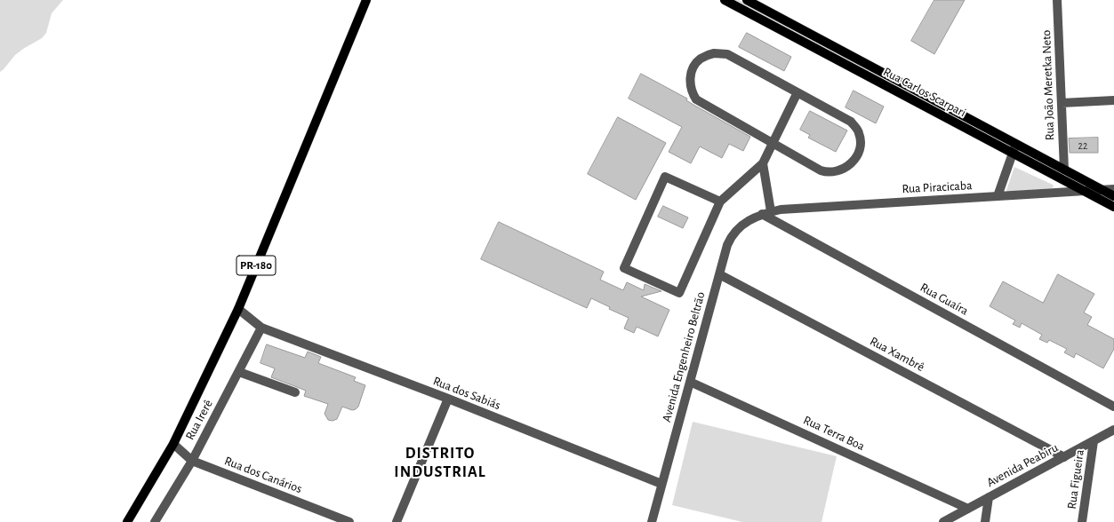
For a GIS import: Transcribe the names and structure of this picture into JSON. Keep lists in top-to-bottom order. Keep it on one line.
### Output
{"streets":{"main road":["Rua Carlos Scarpari","PR-180"],"street":["Rua João Meretka Neto","Rua Piracicaba","Rua Guaíra","Rua Xambrê","Avenida Engenheiro Beltrão","Rua dos Sabiás","Rua Irerê","Rua Terra Boa","Avenida Peabiru","Rua dos Canários","Rua Figueira"]},"crossings":[["Rua João Meretka Neto","Rua Carlos Scarpari"],["Rua Carlos Scarpari","Rua Piracicaba"],["Rua Piracicaba","Rua Guaíra"],["Rua Piracicaba","Avenida Engenheiro Beltrão"],["PR-180","Rua dos Sabiás"],["PR-180","Rua dos Canários"],["Rua Guaíra","Avenida Engenheiro Beltrão"],["Rua Xambrê","Avenida Engenheiro Beltrão"],["Rua Xambrê","Avenida Peabiru"],["Avenida Engenheiro Beltrão","Rua dos Sabiás"],["Avenida Engenheiro Beltrão","Rua Terra Boa"],["Rua dos Sabiás","Rua Irerê"],["Rua Irerê","Rua dos Canários"],["Rua Terra Boa","Avenida Peabiru"],["Avenida Peabiru","Rua Figueira"]],"districts":["DISTRITO INDUSTRIAL"],"house_numbers":["22"]}
